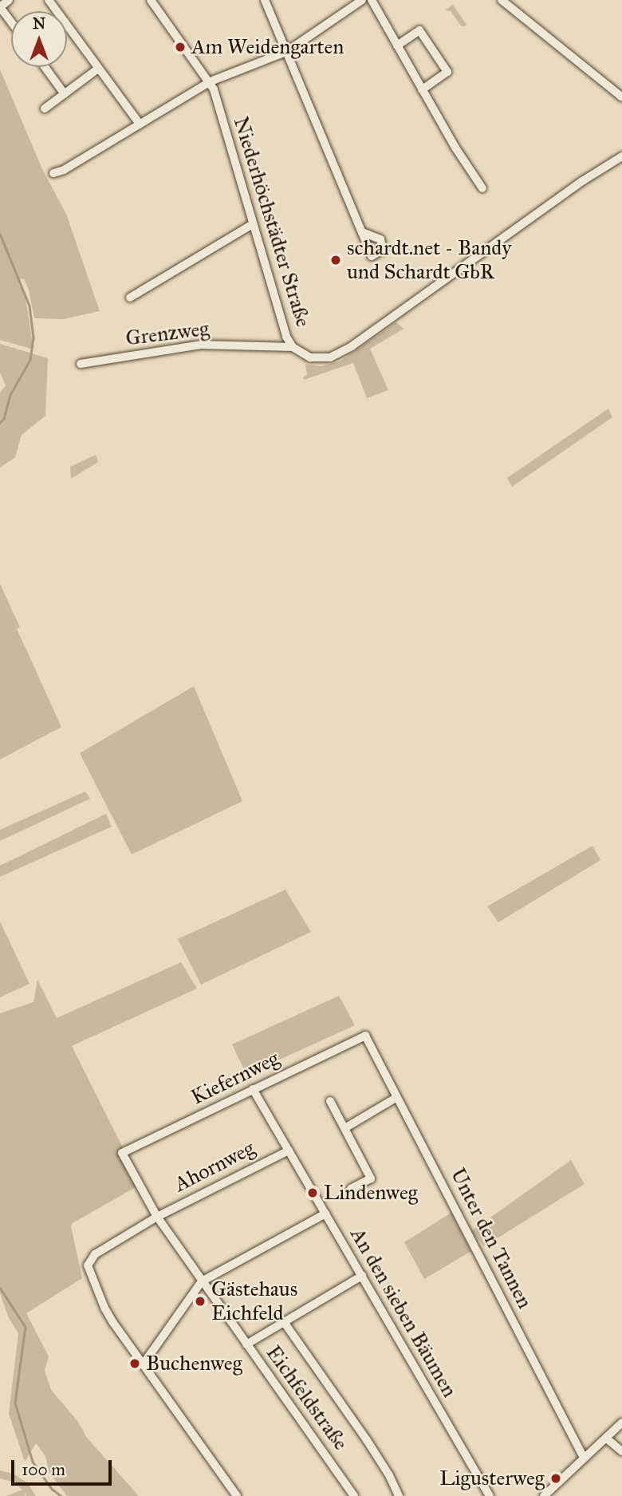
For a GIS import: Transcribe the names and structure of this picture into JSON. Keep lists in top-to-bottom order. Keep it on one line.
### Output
{"streets":{"street":["Niederhöchstädter Straße","Grenzweg","Kiefernweg","Ahornweg","Unter den Tannen","An den sieben Bäumen","Eichfeldstraße"]},"crossings":[["Niederhöchstädter Straße","Grenzweg"],["Kiefernweg","Unter den Tannen"],["Kiefernweg","An den sieben Bäumen"],["Kiefernweg","Eichfeldstraße"],["Ahornweg","An den sieben Bäumen"],["Ahornweg","Eichfeldstraße"]],"places":["Am Weidengarten","schardt.net - Bandy und Schardt GbR","Lindenweg","Gästehaus Eichfeld","Buchenweg","Ligusterweg"],"scale_bar":"100 m","north":"top"}
